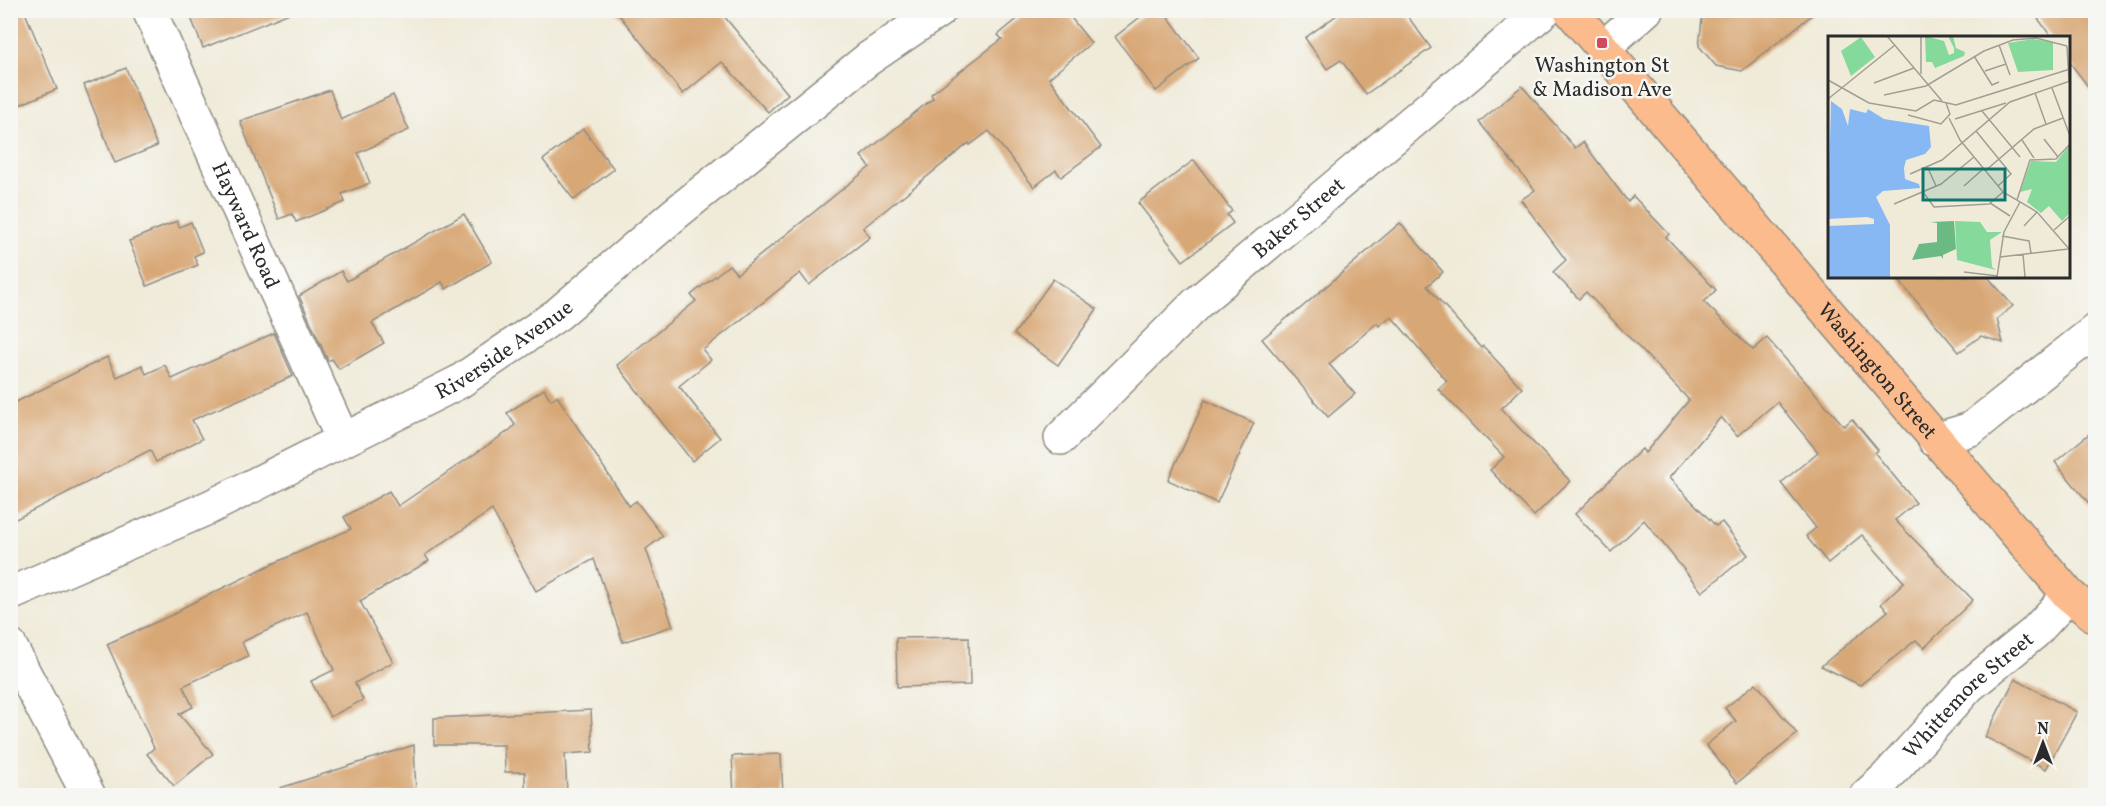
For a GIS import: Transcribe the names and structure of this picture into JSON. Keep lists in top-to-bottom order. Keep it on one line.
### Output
{"streets":{"main road":["Washington Street"],"street":["Baker Street","Hayward Road","Riverside Avenue","Whittemore Street"]},"crossings":[["Hayward Road","Riverside Avenue"],["Washington Street","Whittemore Street"]],"places":{"transit":["Washington St & Madison Ave"]},"north":"top"}
